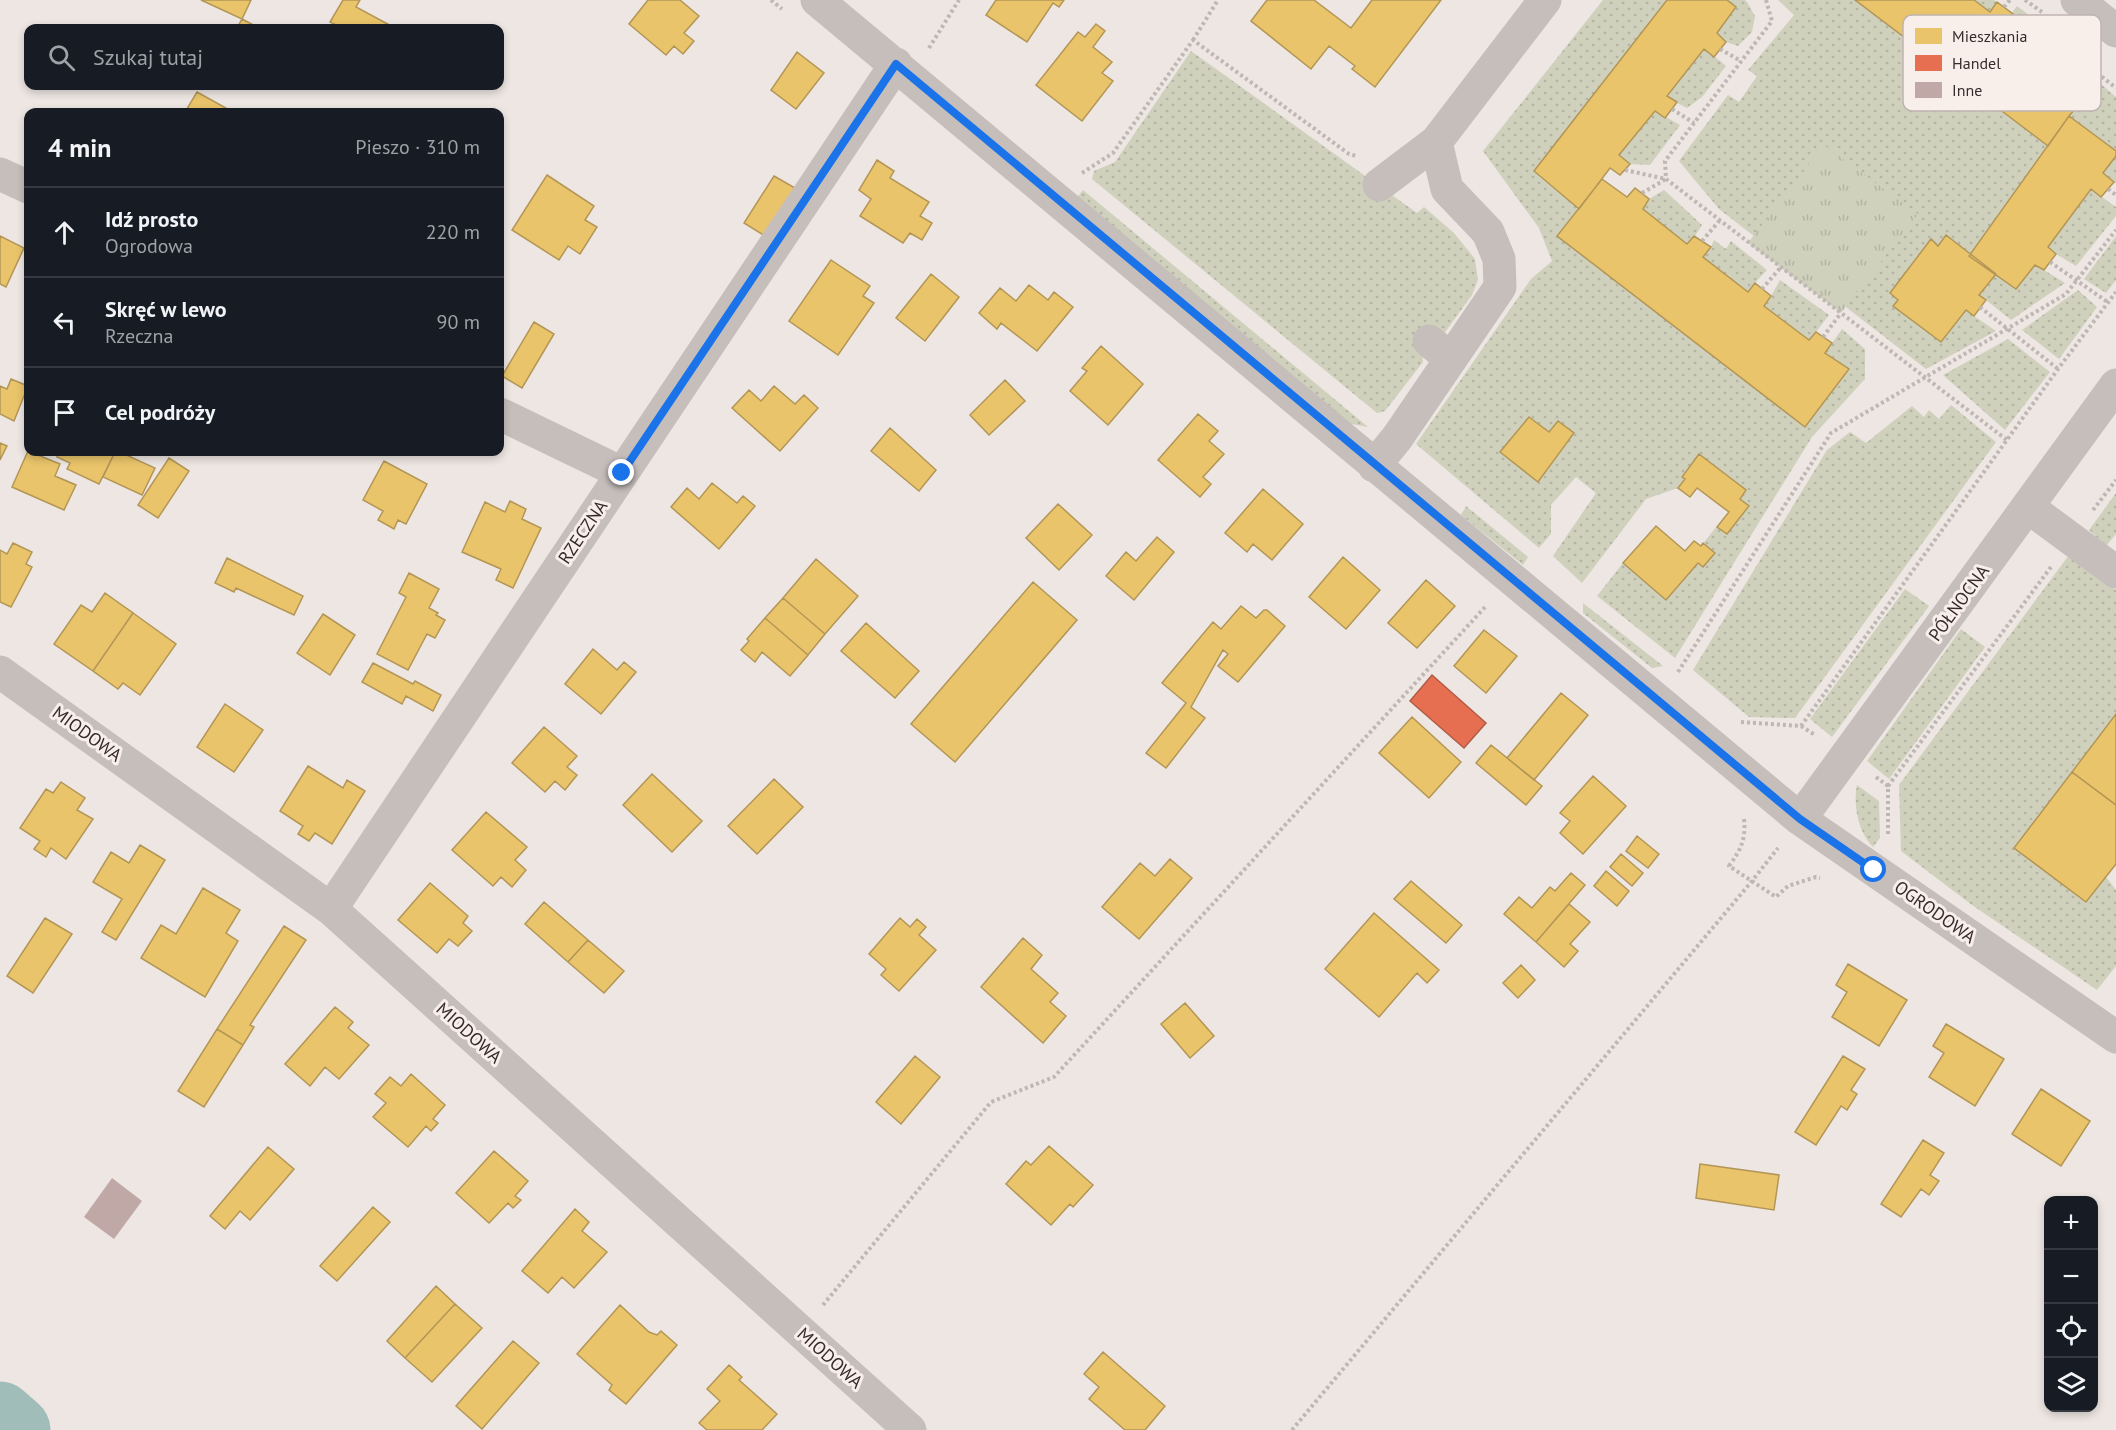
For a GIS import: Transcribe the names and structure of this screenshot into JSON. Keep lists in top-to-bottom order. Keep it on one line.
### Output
{"streets":{"street":["RZECZNA","PÓŁNOCNA","MIODOWA","OGRODOWA"]},"crossings":[["RZECZNA","MIODOWA"],["RZECZNA","OGRODOWA"],["PÓŁNOCNA","OGRODOWA"]],"legend":["Mieszkania","Handel","Inne"],"page":{"search":"Szukaj tutaj","heading":["4 min","Pieszo · 310 m"],"list":[["Idź prosto","Ogrodowa","220 m"],["Skręć w lewo","Rzeczna","90 m"],"Cel podróży"],"map_buttons":["+","−"]}}
